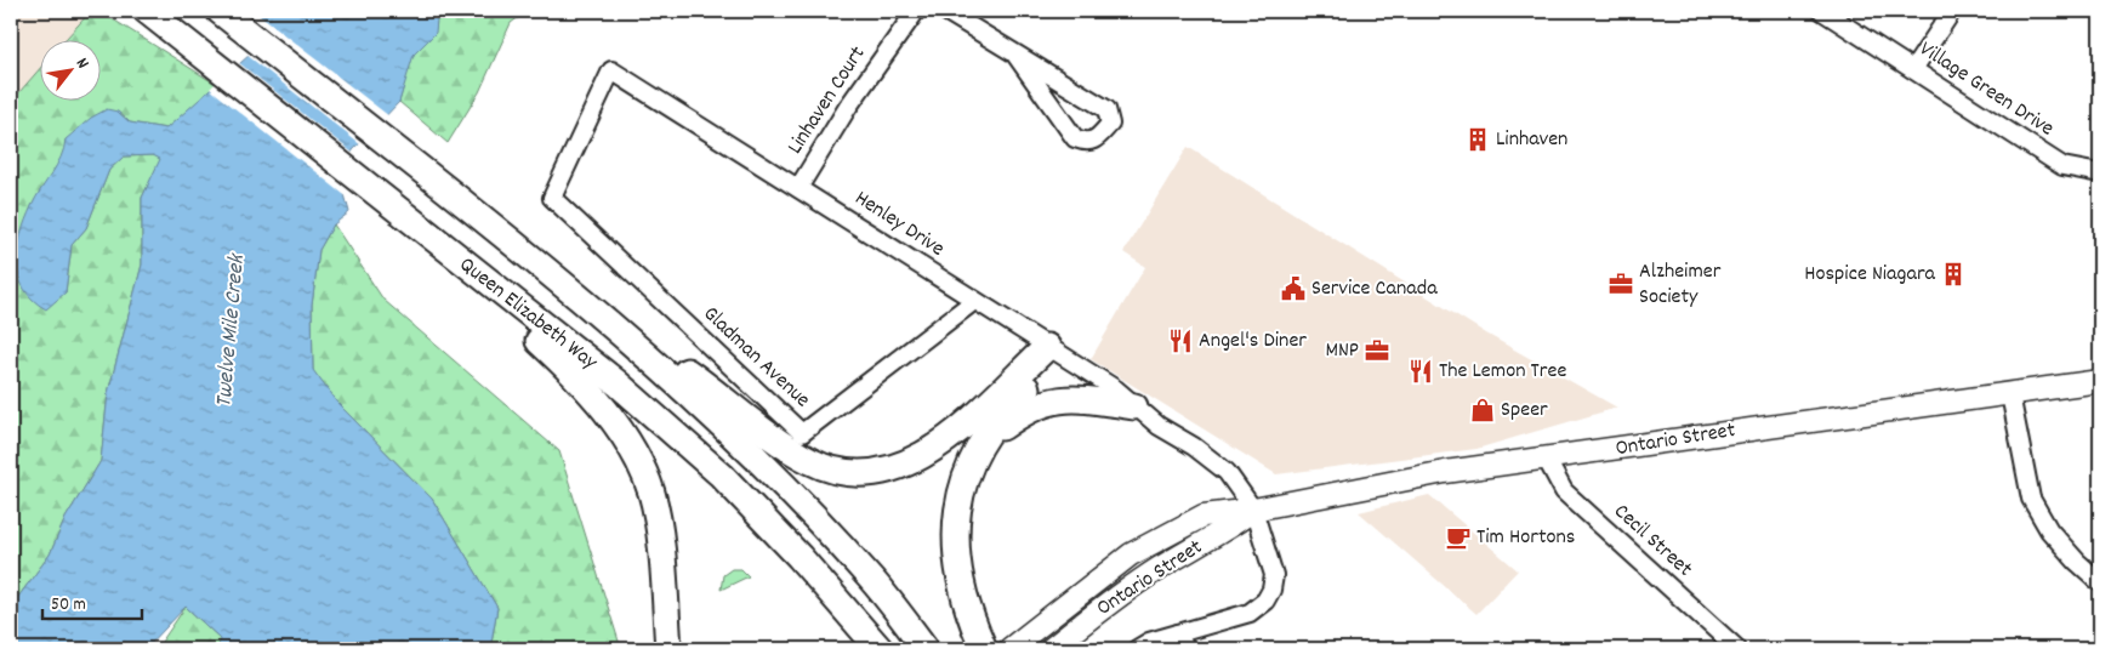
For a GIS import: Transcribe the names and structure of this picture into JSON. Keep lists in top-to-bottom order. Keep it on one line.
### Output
{"streets":{"highway":["Queen Elizabeth Way"],"main road":["Ontario Street"],"street":["Village Green Drive","Linhaven Court","Henley Drive","Gladman Avenue","Cecil Street"]},"crossings":[["Linhaven Court","Henley Drive"],["Henley Drive","Gladman Avenue"],["Henley Drive","Ontario Street"],["Ontario Street","Cecil Street"]],"water":["Twelve Mile Creek"],"places":{"building":["Linhaven","Hospice Niagara"],"office":["Alzheimer Society","MNP"],"public building":["Service Canada"],"restaurant":["Angel's Diner","The Lemon Tree"],"shop":["Speer"],"cafe":["Tim Hortons"]},"scale_bar":"50 m","north":"top right"}
